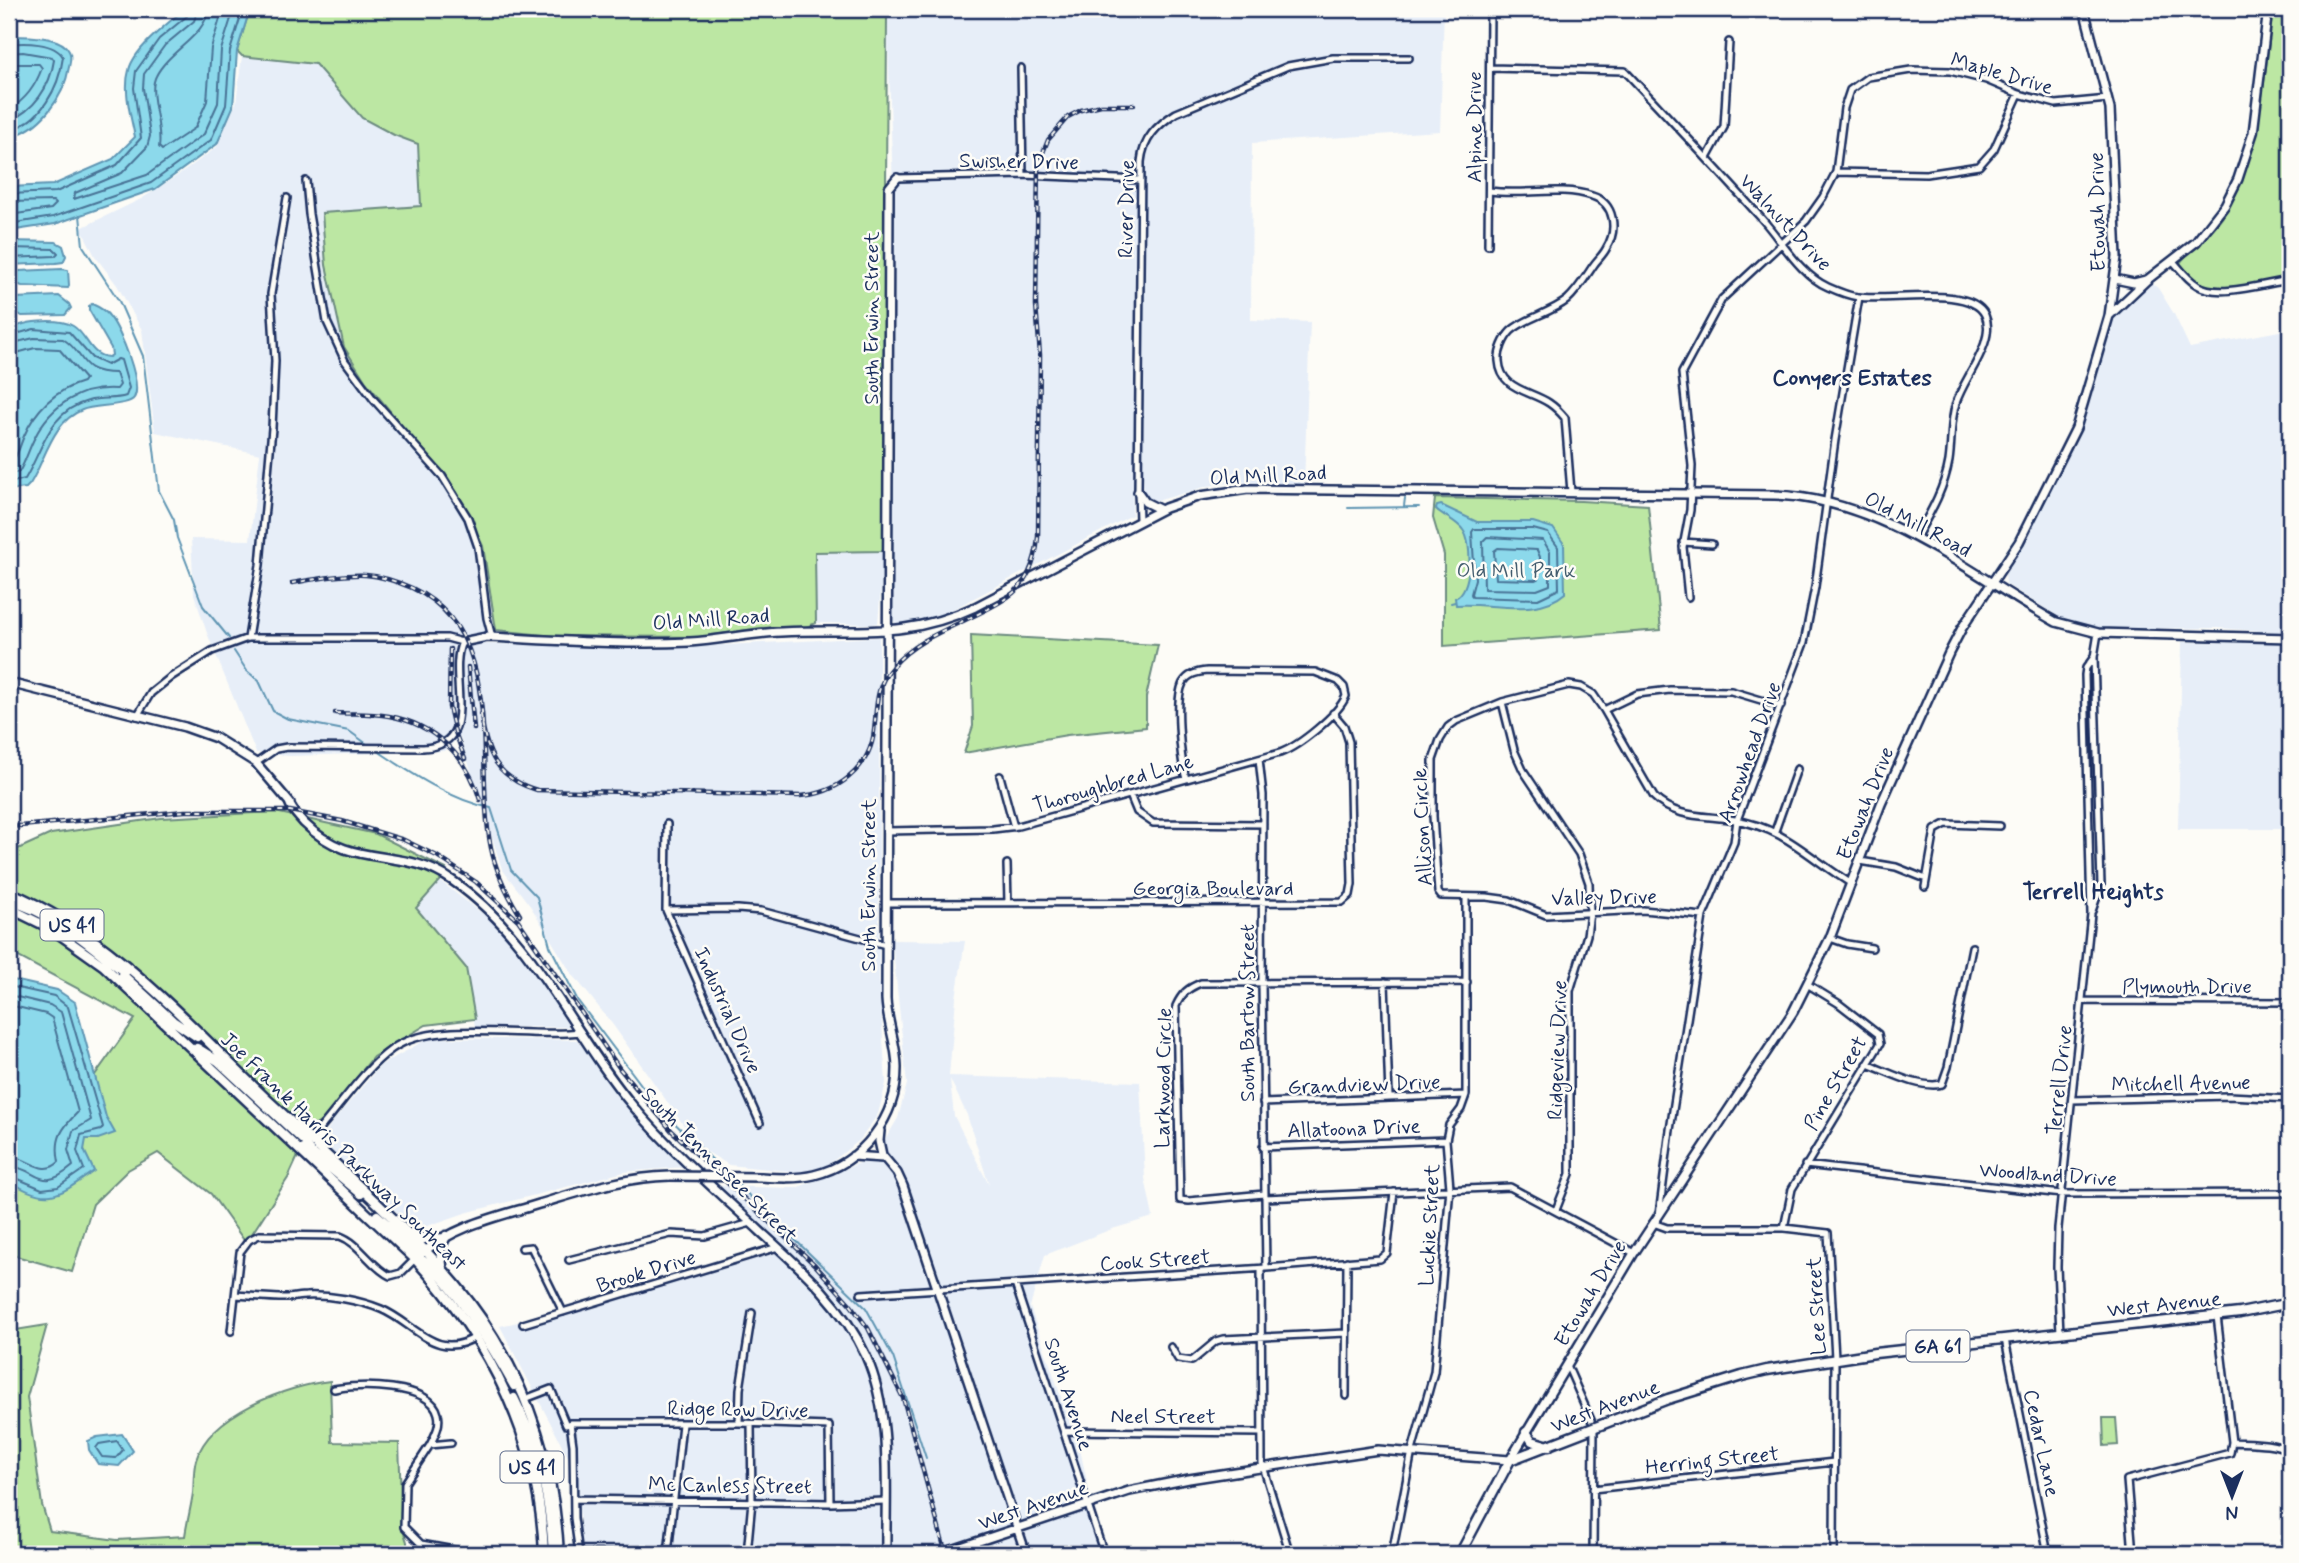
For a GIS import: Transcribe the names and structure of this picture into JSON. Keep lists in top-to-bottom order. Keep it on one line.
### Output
{"streets":{"main road":["Etowah Drive","US 41","Joe Frank Harris Parkway Southeast","West Avenue","GA 61"],"street":["Maple Drive","Alpine Drive","Swisher Drive","River Drive","Walnut Drive","South Erwin Street","Old Mill Road","Arrowhead Drive","Thoroughbred Lane","Allison Circle","Georgia Boulevard","Valley Drive","Plymouth Drive","Industrial Drive","South Bartow Street","Ridgeview Drive","Larkwood Circle","Terrell Drive","Pine Street","Mitchell Avenue","Grandview Drive","Allatoona Drive","South Tennessee Street","Woodland Drive","Luckie Street","Cook Street","Brook Drive","Lee Street","South Avenue","Ridge Row Drive","Neel Street","Cedar Lane","Herring Street","Mc Canless Street"]},"crossings":[["Maple Drive","Etowah Drive"],["Maple Drive","Walnut Drive"],["Maple Drive","Old Mill Road"],["Alpine Drive","Walnut Drive"],["Swisher Drive","River Drive"],["Swisher Drive","South Erwin Street"],["River Drive","Old Mill Road"],["Etowah Drive","Old Mill Road"],["Etowah Drive","Arrowhead Drive"],["Etowah Drive","Allison Circle"],["Etowah Drive","Pine Street"],["Etowah Drive","West Avenue"],["Etowah Drive","Lee Street"],["Walnut Drive","Old Mill Road"],["Walnut Drive","Arrowhead Drive"],["South Erwin Street","Old Mill Road"],["South Erwin Street","Thoroughbred Lane"],["South Erwin Street","Georgia Boulevard"],["South Erwin Street","Joe Frank Harris Parkway Southeast"],["Old Mill Road","Arrowhead Drive"],["Old Mill Road","Terrell Drive"],["Arrowhead Drive","Allison Circle"],["Arrowhead Drive","Valley Drive"],["Thoroughbred Lane","Georgia Boulevard"],["Thoroughbred Lane","South Bartow Street"],["Allison Circle","Valley Drive"],["Allison Circle","Ridgeview Drive"],["Allison Circle","Luckie Street"],["Georgia Boulevard","South Bartow Street"],["Valley Drive","Ridgeview Drive"],["Valley Drive","Luckie Street"],["Plymouth Drive","Terrell Drive"],["South Bartow Street","Larkwood Circle"],["South Bartow Street","Grandview Drive"],["South Bartow Street","Allatoona Drive"],["South Bartow Street","Cook Street"],["South Bartow Street","West Avenue"],["South Bartow Street","Neel Street"],["Larkwood Circle","Luckie Street"],["Terrell Drive","Mitchell Avenue"],["Terrell Drive","Woodland Drive"],["Terrell Drive","West Avenue"],["Pine Street","Woodland Drive"],["Pine Street","Lee Street"],["Grandview Drive","Luckie Street"],["Allatoona Drive","Luckie Street"],["South Tennessee Street","Brook Drive"],["South Tennessee Street","Mc Canless Street"],["Luckie Street","West Avenue"],["Cook Street","South Avenue"],["West Avenue","Lee Street"],["West Avenue","South Avenue"],["West Avenue","Cedar Lane"],["Lee Street","Herring Street"],["South Avenue","Neel Street"],["Ridge Row Drive","Mc Canless Street"]],"districts":["Conyers Estates","Terrell Heights"],"parks":["Old Mill Park"],"north":"bottom"}
